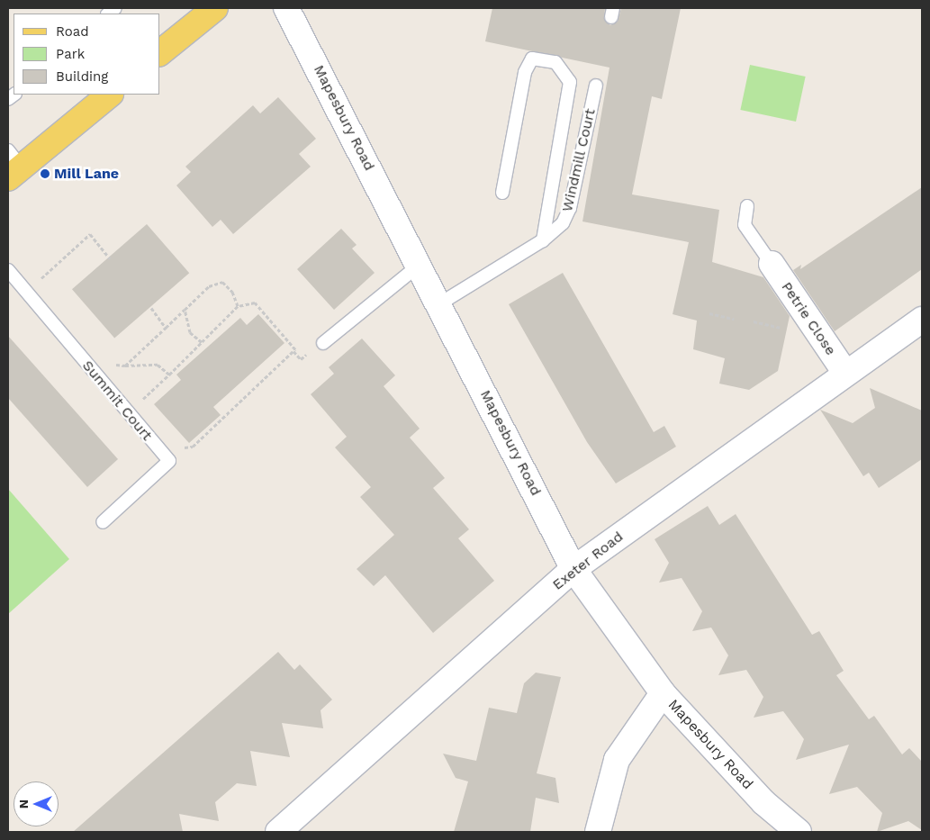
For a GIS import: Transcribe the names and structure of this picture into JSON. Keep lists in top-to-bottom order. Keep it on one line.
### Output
{"streets":{"street":["Mapesbury Road","Petrie Close","Exeter Road"],"lane":["Windmill Court","Summit Court"]},"crossings":[["Mapesbury Road","Windmill Court"],["Mapesbury Road","Exeter Road"],["Petrie Close","Exeter Road"]],"places":["Mill Lane"],"legend":["Road","Park","Building"],"north":"left"}
